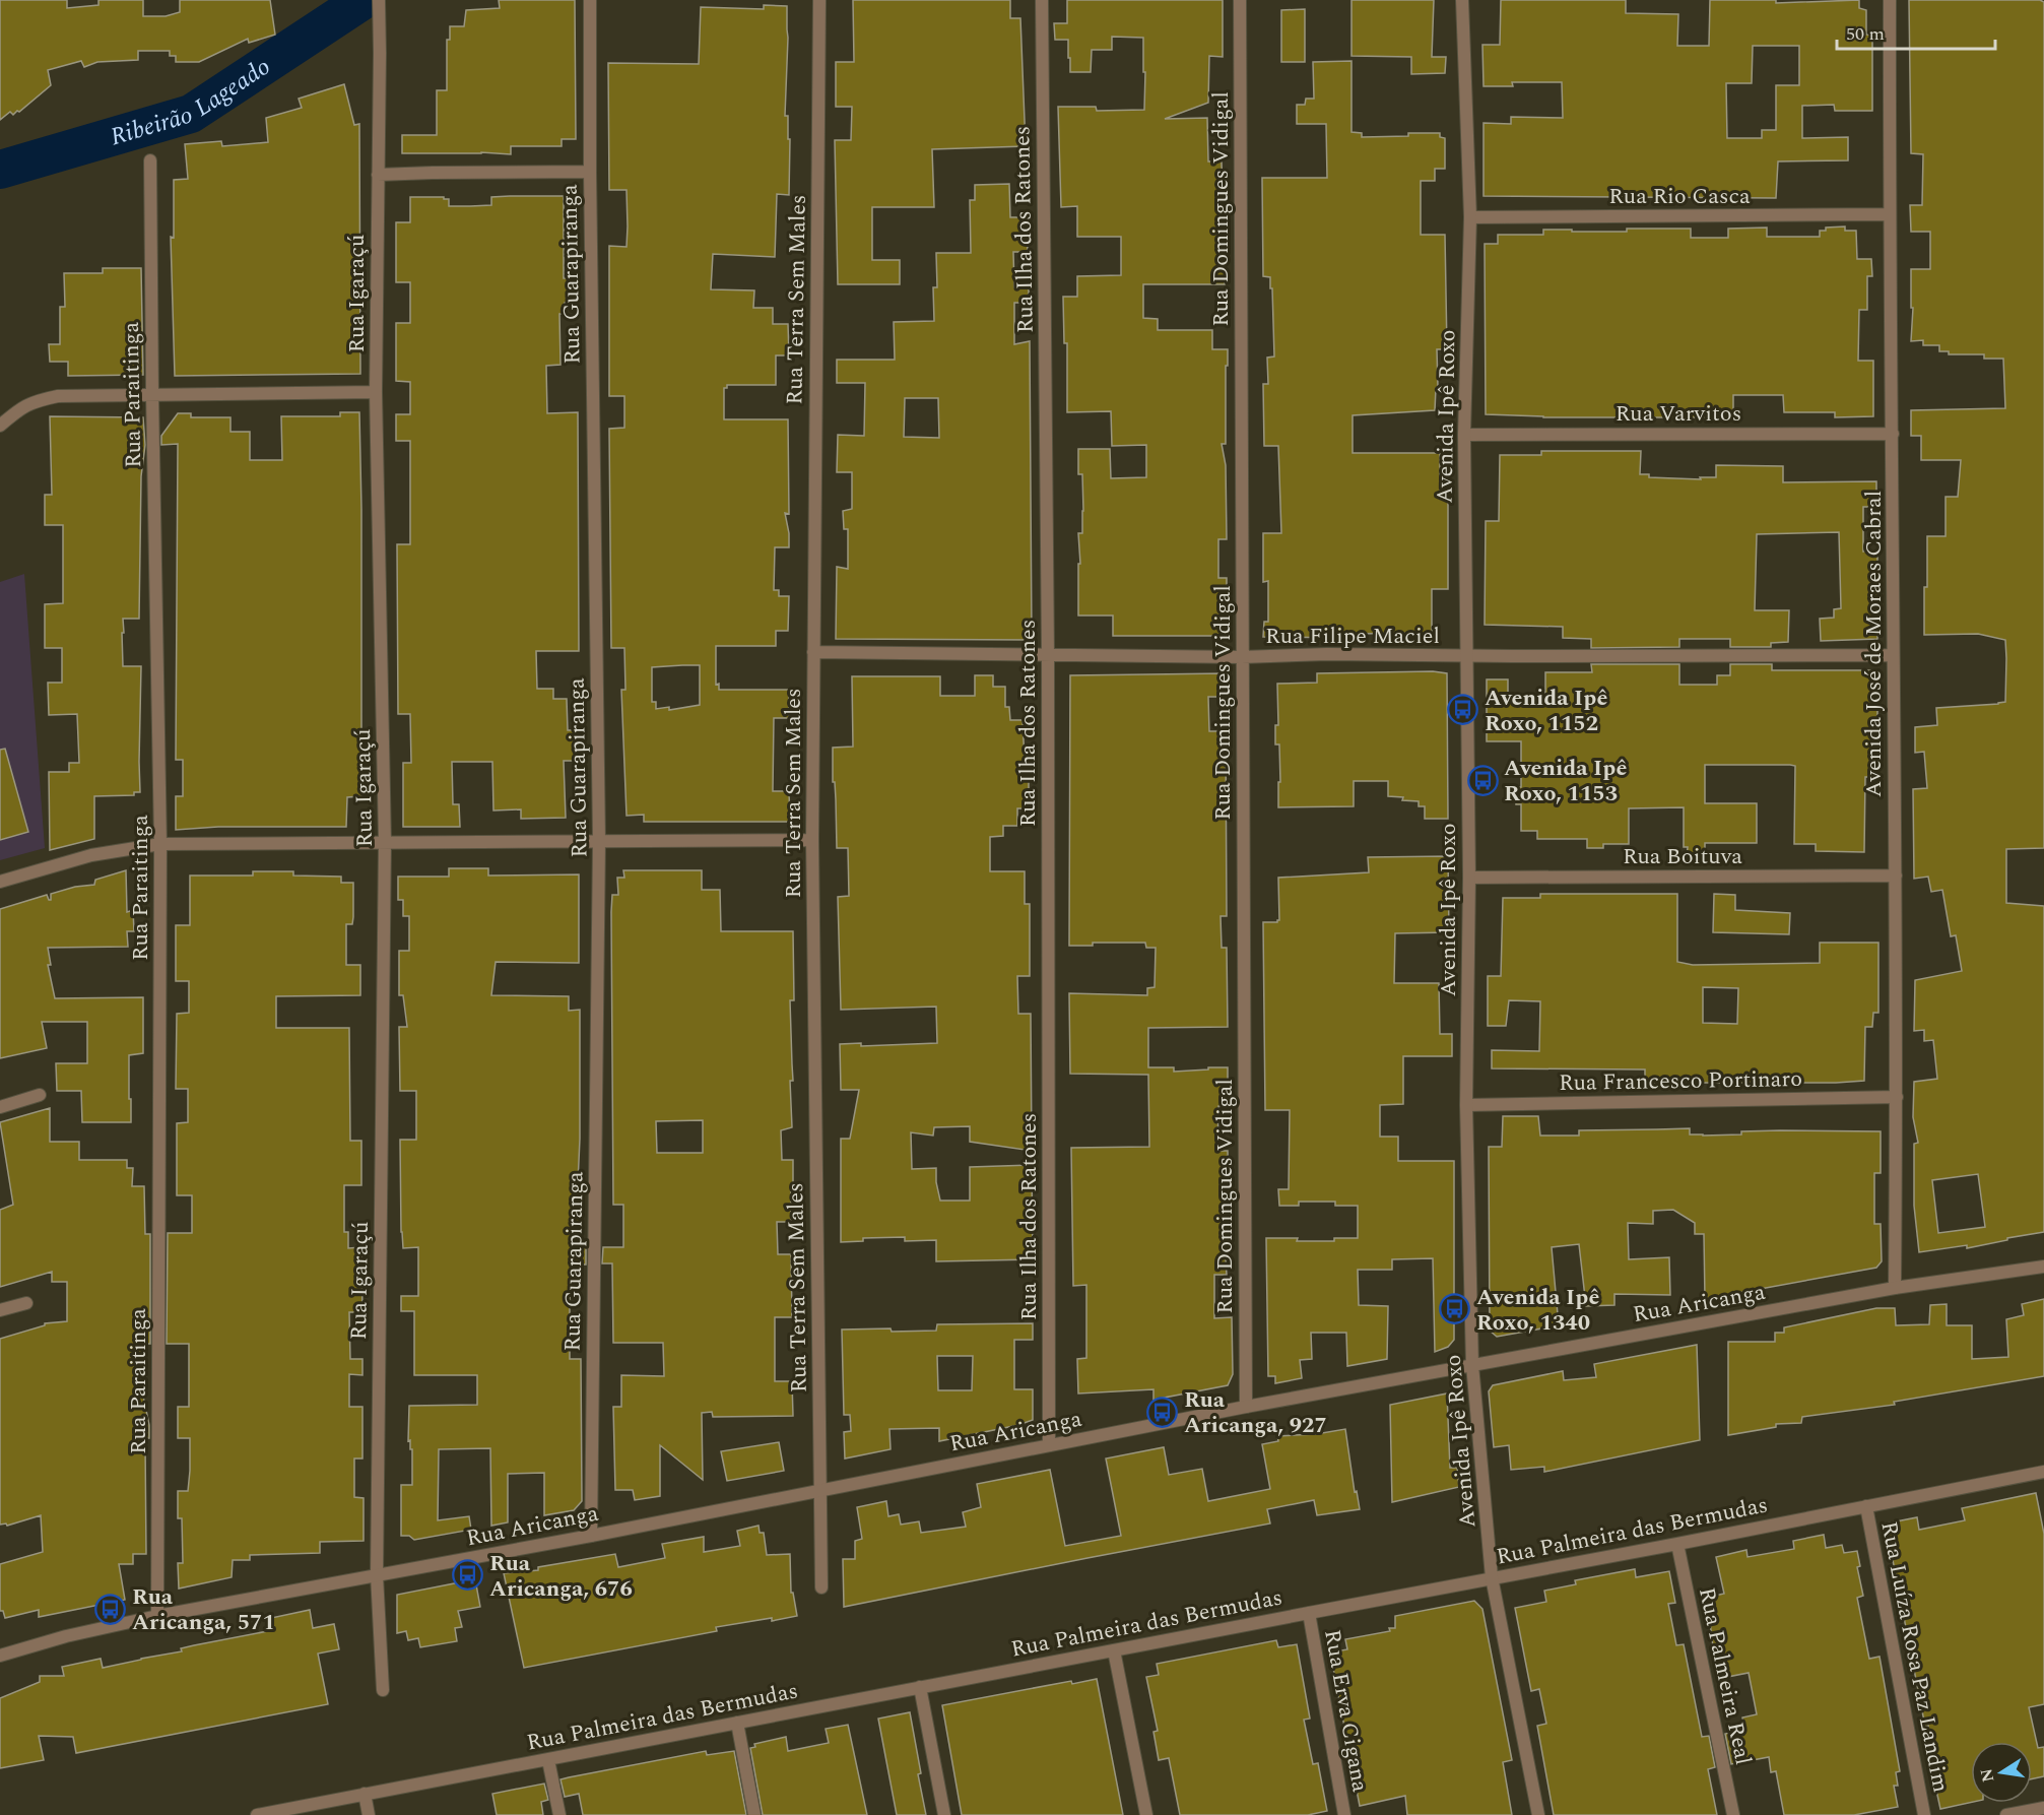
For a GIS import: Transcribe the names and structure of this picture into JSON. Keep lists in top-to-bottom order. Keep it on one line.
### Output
{"streets":{"street":["Rua Rio Casca","Rua Domingues Vidigal","Rua Ilha dos Ratones","Rua Guarapiranga","Rua Igaraçú","Rua Terra Sem Males","Rua Paraitinga","Rua Varvitos","Avenida Ipê Roxo","Rua Filipe Maciel","Avenida José de Moraes Cabral","Rua Boituva","Rua Francesco Portinaro","Rua Aricanga","Rua Palmeira das Bermudas","Rua Luíza Rosa Paz Landim","Rua Palmeira Real","Rua Erva Cigana"]},"crossings":[["Rua Rio Casca","Avenida Ipê Roxo"],["Rua Rio Casca","Avenida José de Moraes Cabral"],["Rua Domingues Vidigal","Rua Filipe Maciel"],["Rua Domingues Vidigal","Rua Aricanga"],["Rua Ilha dos Ratones","Rua Filipe Maciel"],["Rua Ilha dos Ratones","Rua Aricanga"],["Rua Guarapiranga","Rua Aricanga"],["Rua Igaraçú","Rua Aricanga"],["Rua Terra Sem Males","Rua Filipe Maciel"],["Rua Terra Sem Males","Rua Aricanga"],["Rua Paraitinga","Rua Aricanga"],["Rua Varvitos","Avenida Ipê Roxo"],["Rua Varvitos","Avenida José de Moraes Cabral"],["Avenida Ipê Roxo","Rua Filipe Maciel"],["Avenida Ipê Roxo","Rua Boituva"],["Avenida Ipê Roxo","Rua Francesco Portinaro"],["Avenida Ipê Roxo","Rua Aricanga"],["Avenida Ipê Roxo","Rua Palmeira das Bermudas"],["Rua Filipe Maciel","Avenida José de Moraes Cabral"],["Avenida José de Moraes Cabral","Rua Boituva"],["Avenida José de Moraes Cabral","Rua Francesco Portinaro"],["Avenida José de Moraes Cabral","Rua Aricanga"],["Rua Palmeira das Bermudas","Rua Luíza Rosa Paz Landim"],["Rua Palmeira das Bermudas","Rua Palmeira Real"],["Rua Palmeira das Bermudas","Rua Erva Cigana"]],"water":["Ribeirão Lageado"],"places":{"bus stop":["Avenida Ipê Roxo, 1152","Avenida Ipê Roxo, 1153","Avenida Ipê Roxo, 1340","Rua Aricanga, 927","Rua Aricanga, 676","Rua Aricanga, 571"]},"scale_bar":"50 m","north":"left"}
